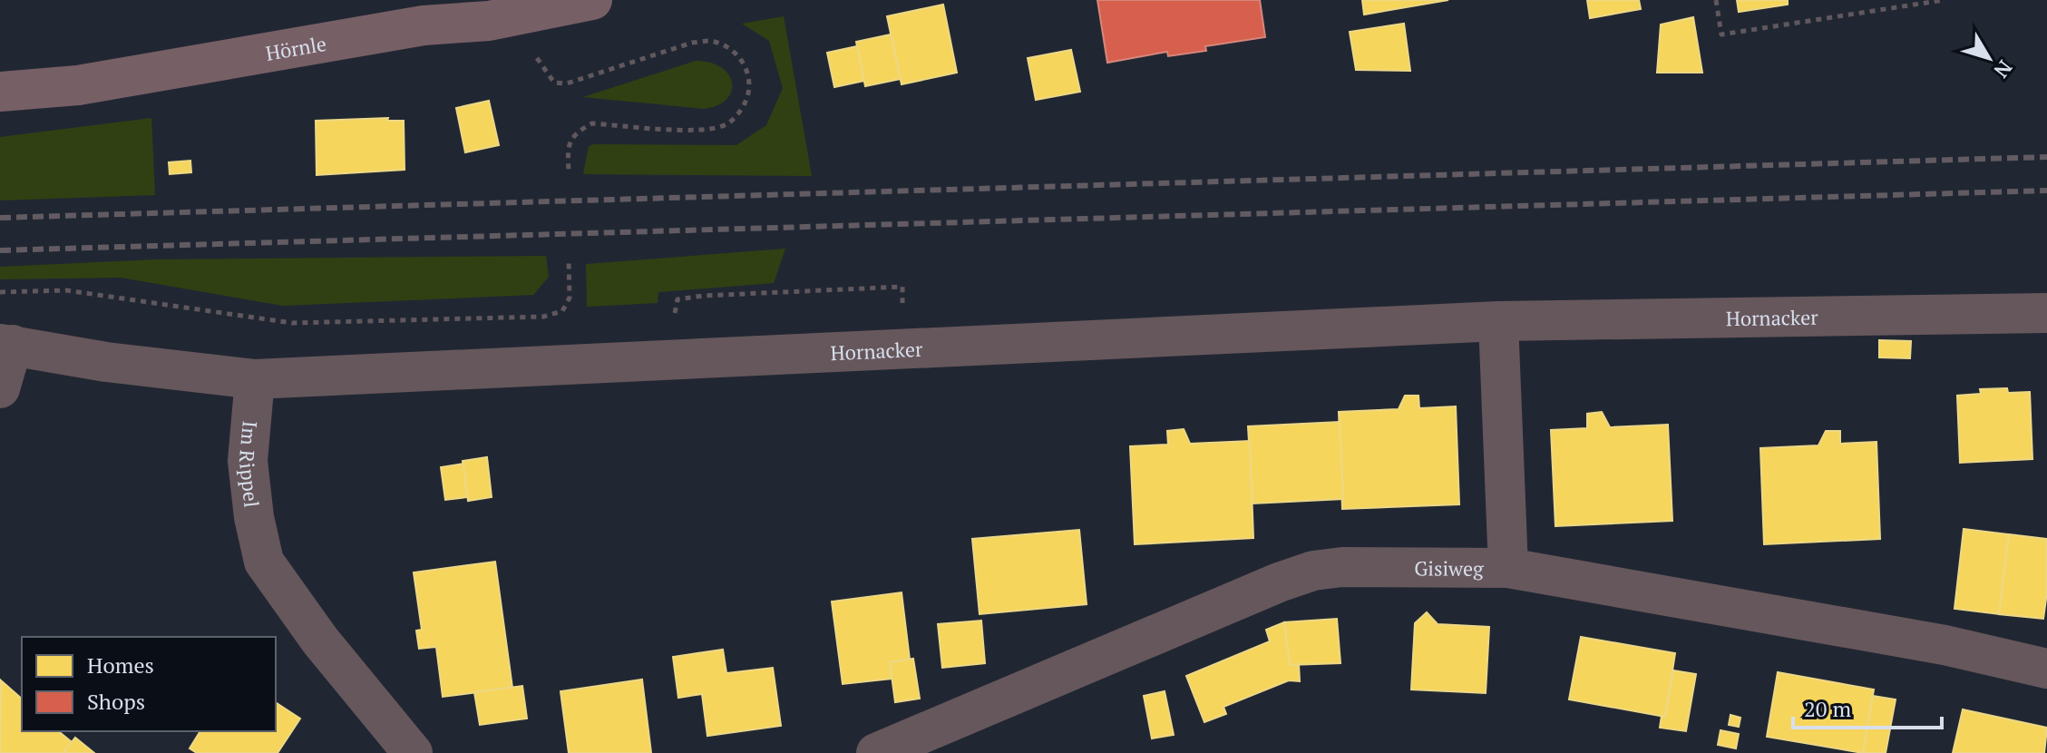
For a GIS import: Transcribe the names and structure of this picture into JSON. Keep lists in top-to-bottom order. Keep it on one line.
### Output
{"streets":{"main road":["Hörnle"],"street":["Hornacker","Im Rippel","Gisiweg"]},"crossings":[["Hornacker","Im Rippel"]],"legend":["Homes","Shops"],"scale_bar":"20 m","north":"bottom right"}
